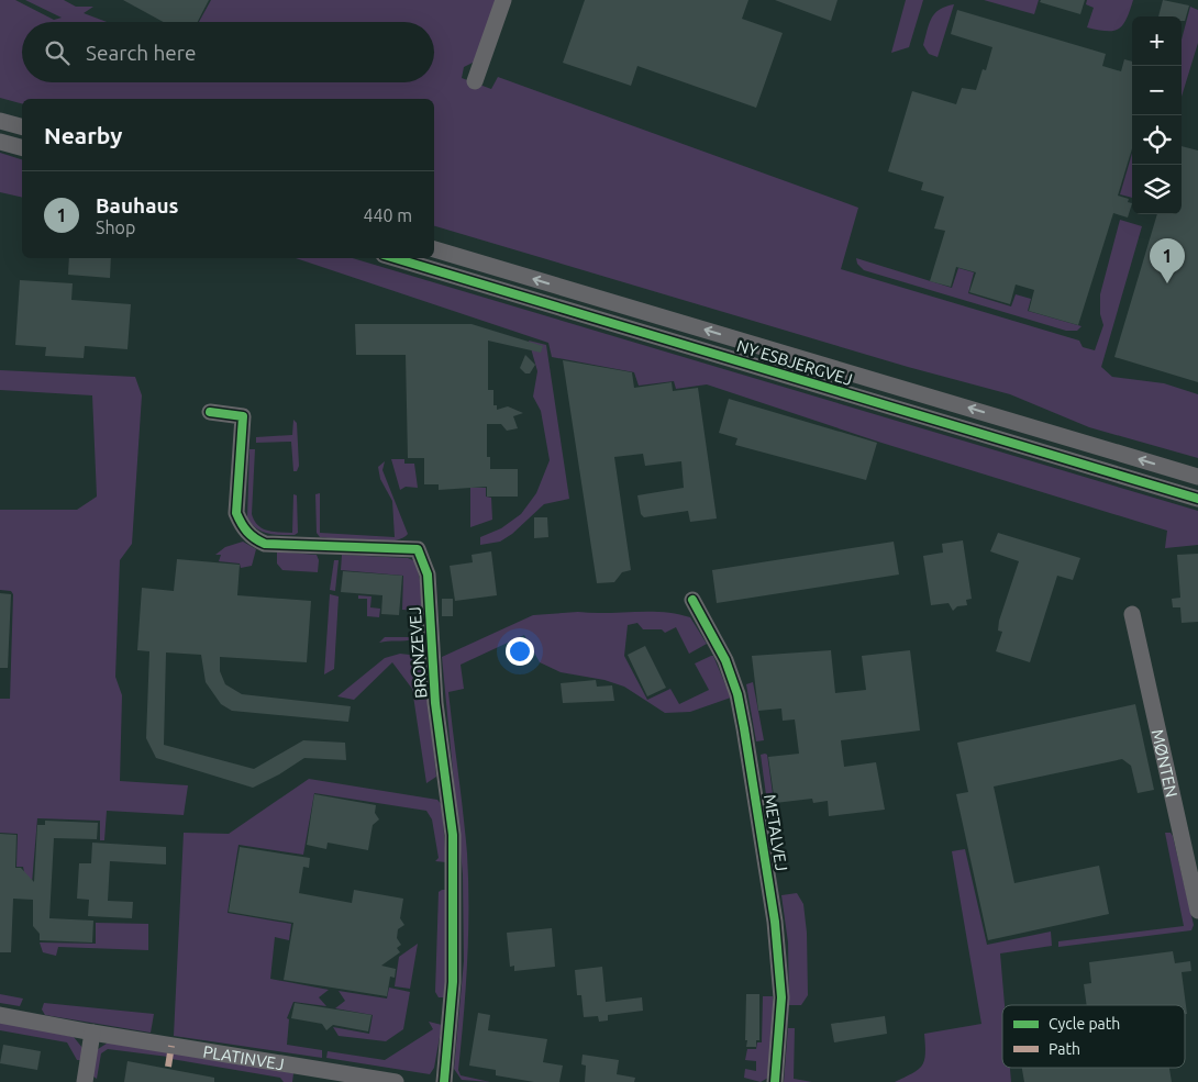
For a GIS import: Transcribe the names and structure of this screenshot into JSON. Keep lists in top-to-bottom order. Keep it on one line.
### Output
{"streets":{"street":["NY ESBJERGVEJ","BRONZEVEJ","MØNTEN","METALVEJ","PLATINVEJ"]},"legend":["Cycle path","Path"],"page":{"map_buttons":["+","−"],"search":"Search here","heading":"Nearby","list":[{"mark":"1","name":"Bauhaus","note":"Shop","value":"440 m"}],"pins":"1"}}
